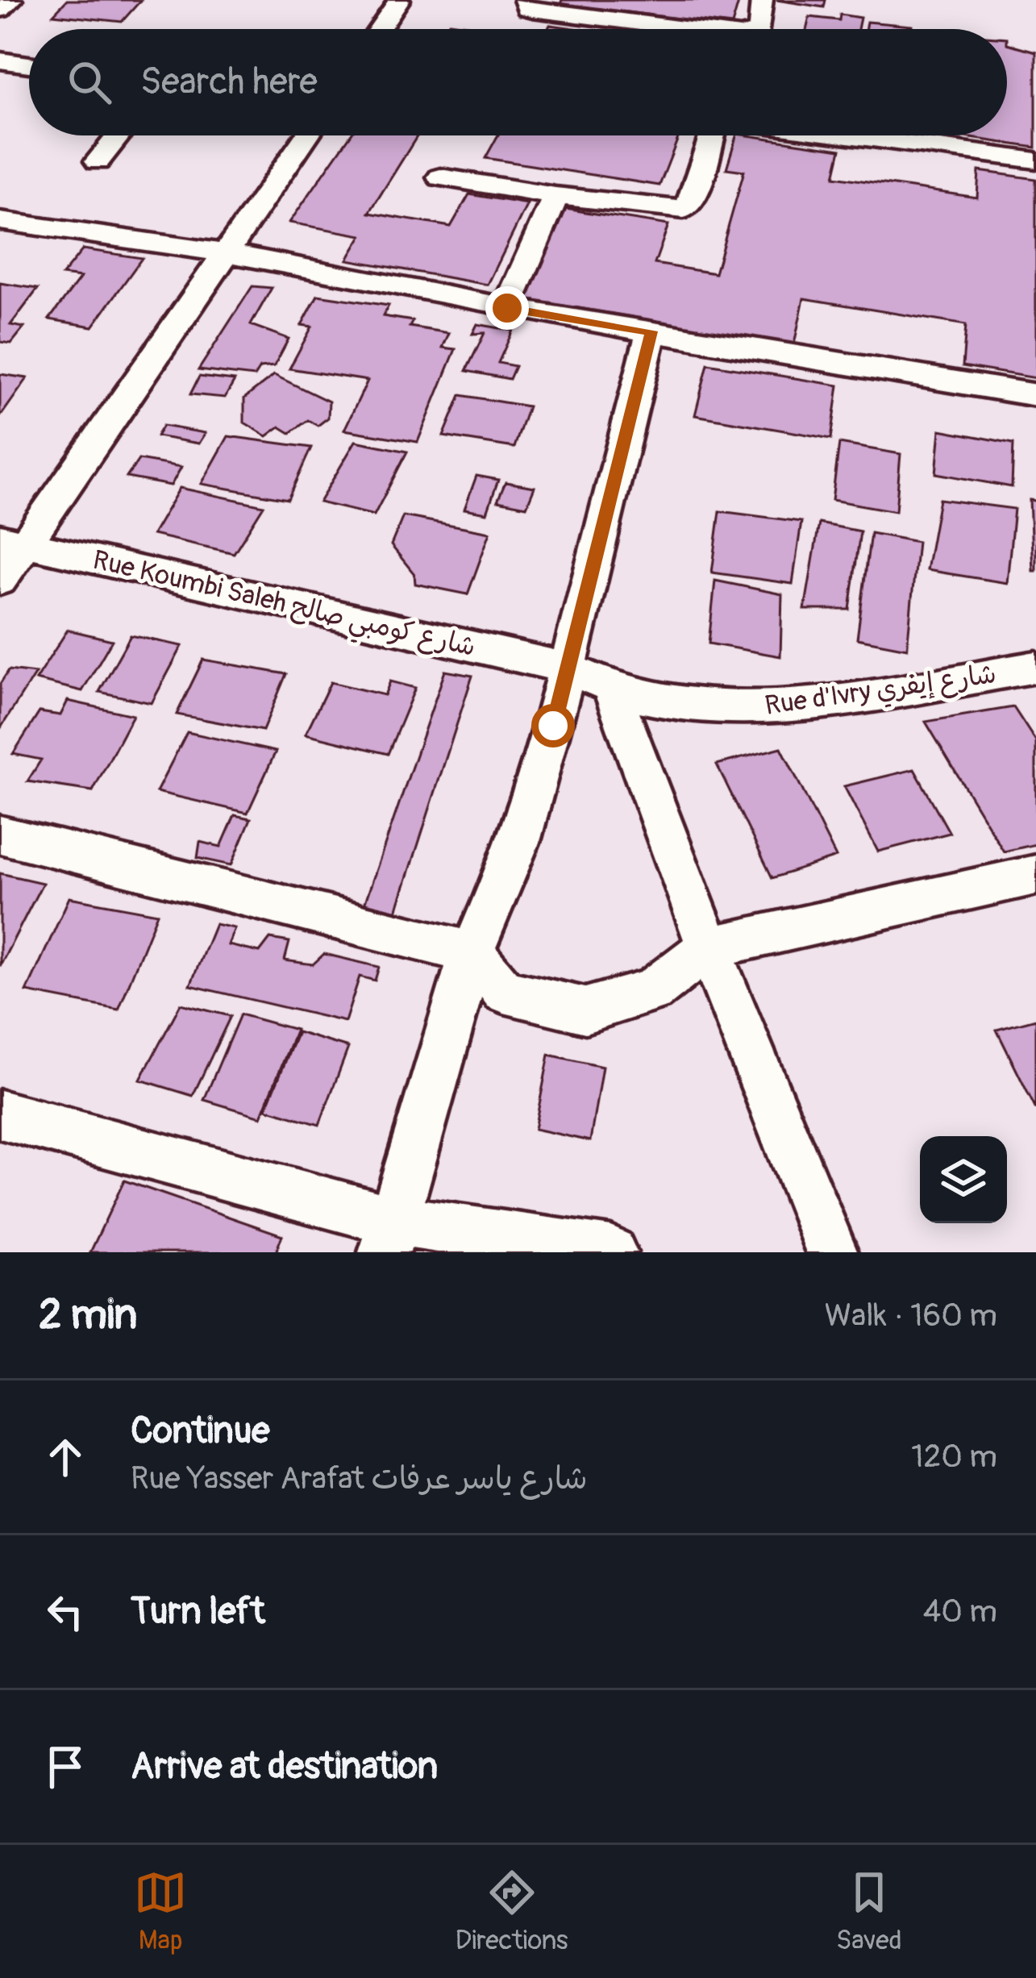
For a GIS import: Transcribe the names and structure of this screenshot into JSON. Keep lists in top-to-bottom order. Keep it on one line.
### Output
{"streets":{"street":["Rue Koumbi Saleh شارع كومبي صالح","Rue d'Ivry شارع إيفري"]},"crossings":[["Rue Koumbi Saleh شارع كومبي صالح","Rue d'Ivry شارع إيفري"]],"page":{"search":"Search here","heading":["2 min","Walk · 160 m"],"list":[["Continue","Rue Yasser Arafat شارع ياسر عرفات","120 m"],["Turn left","40 m"],"Arrive at destination"],"nav":["Map","Directions","Saved"]}}
